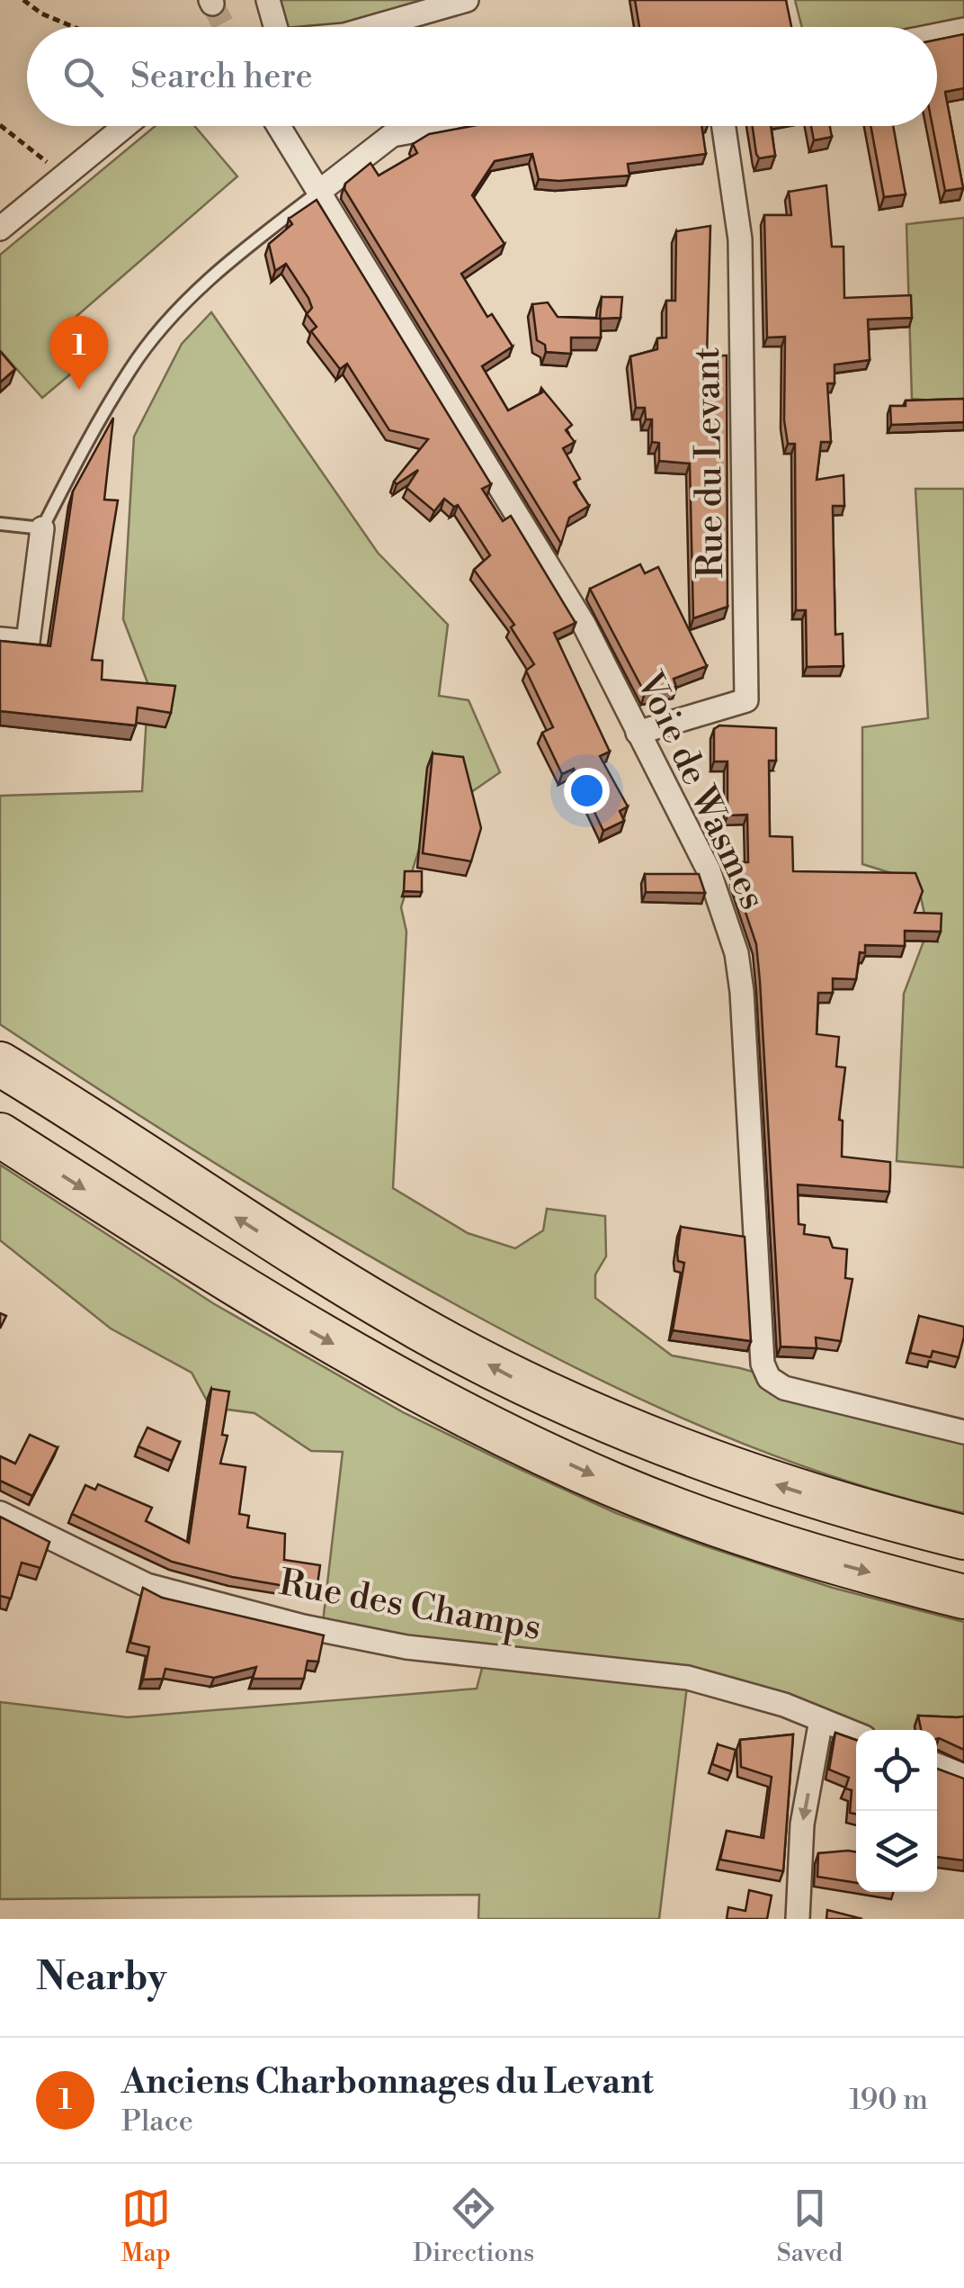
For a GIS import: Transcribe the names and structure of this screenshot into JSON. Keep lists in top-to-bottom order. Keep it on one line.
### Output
{"streets":{"street":["Rue du Levant","Voie de Wasmes","Rue des Champs"]},"crossings":[["Rue du Levant","Voie de Wasmes"]],"page":{"search":"Search here","pins":"1","heading":"Nearby","list":[{"mark":"1","name":"Anciens Charbonnages du Levant","note":"Place","value":"190 m"}],"nav":["Map","Directions","Saved"]}}
